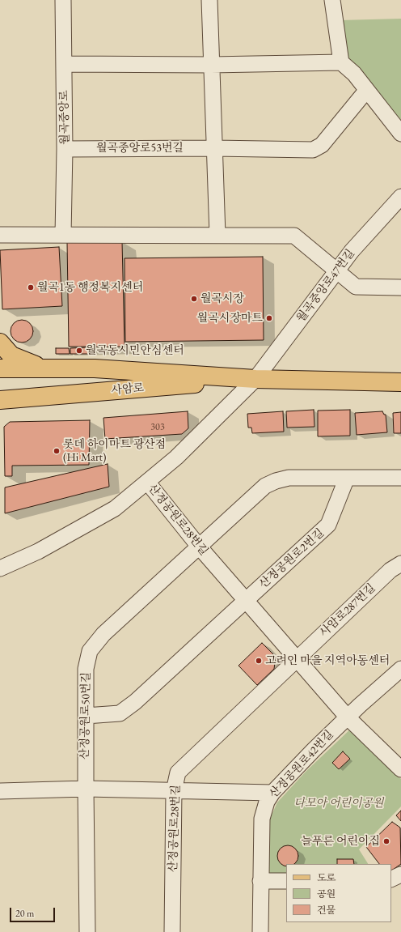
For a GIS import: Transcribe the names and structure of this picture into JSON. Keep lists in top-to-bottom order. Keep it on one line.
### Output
{"streets":{"main road":["사암로"],"street":["월곡중앙로","월곡중앙로53번길","월곡중앙로47번길","산정공원로28번길","산정공원로2번길","사암로287번길","산정공원로50번길","산정공원로42번길"]},"crossings":[["월곡중앙로","월곡중앙로53번길"],["월곡중앙로47번길","사암로"],["월곡중앙로47번길","산정공원로28번길"],["산정공원로28번길","산정공원로2번길"],["산정공원로28번길","사암로287번길"],["산정공원로28번길","산정공원로50번길"],["산정공원로28번길","산정공원로42번길"]],"parks":["다모아 어린이공원"],"places":["월곡1동 행정복지센터","월곡시장","월곡시장마트","월곡동시민안심센터","롯데 하이마트 광산점 (Hi Mart)","고려인 마을 지역아동센터","늘푸른 어린이집"],"house_numbers":["303"],"legend":["도로","공원","건물"],"scale_bar":"20 m"}
